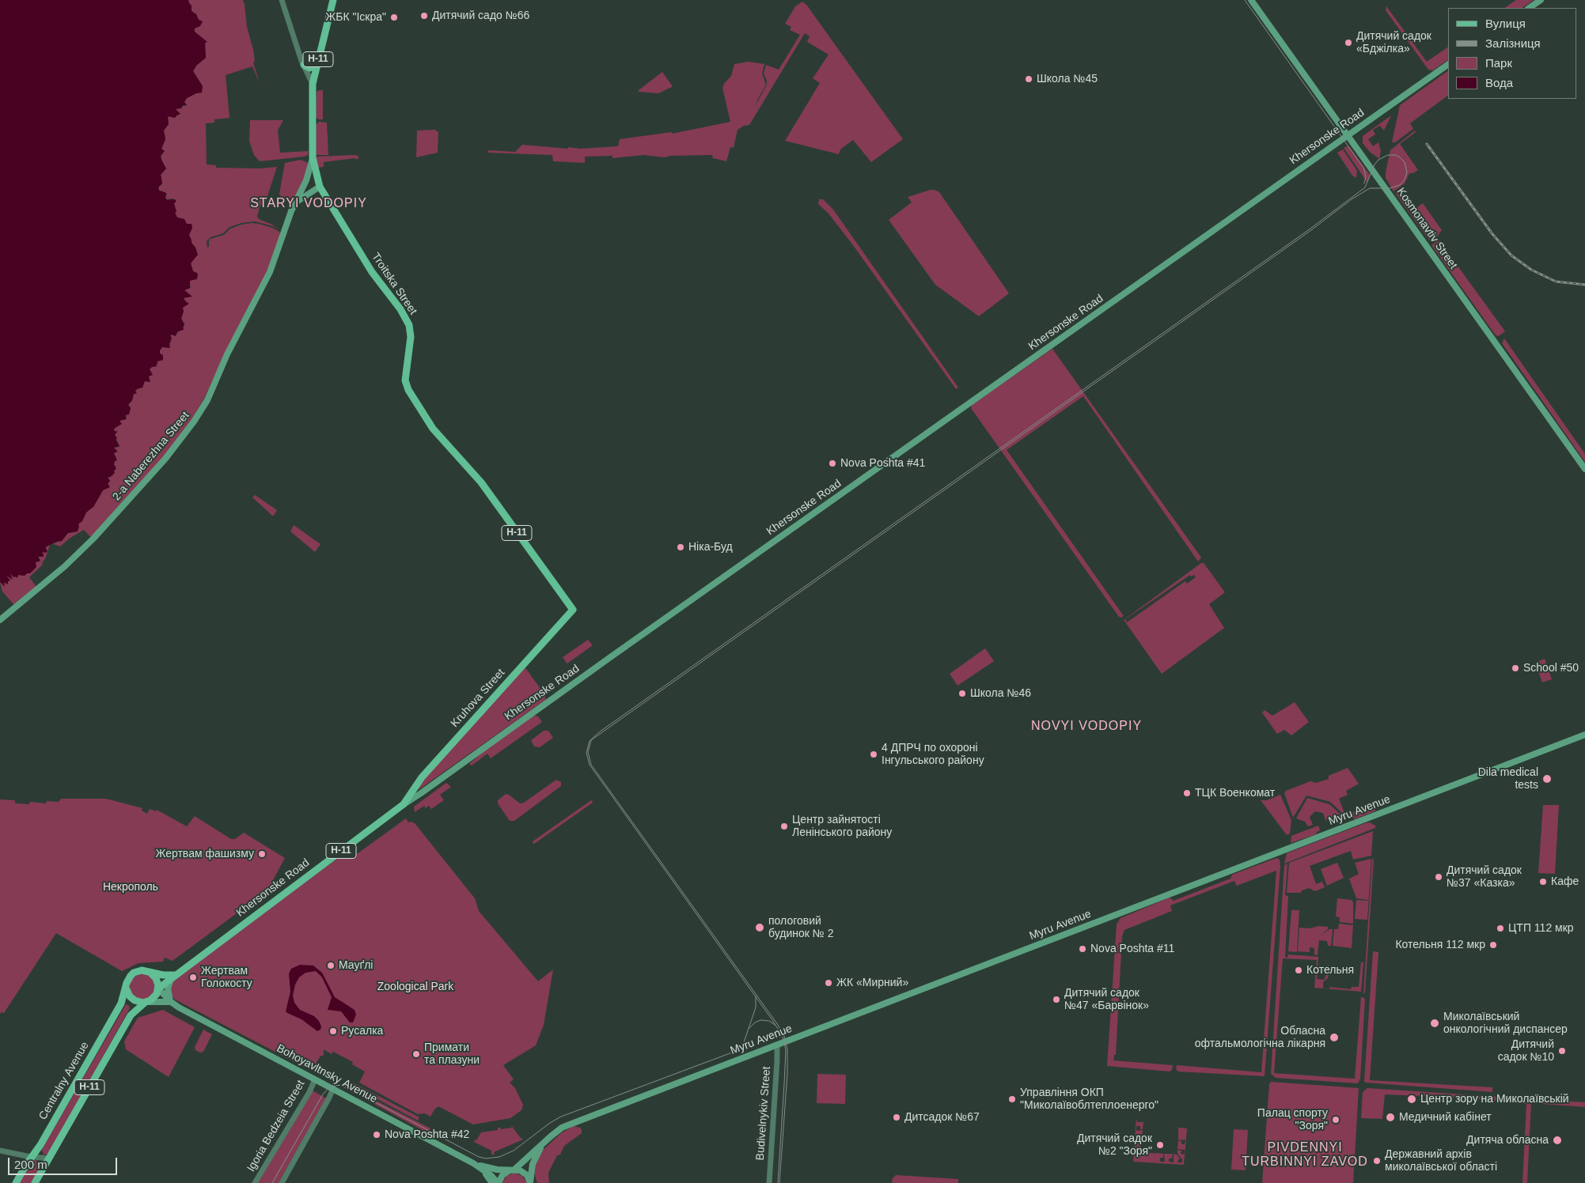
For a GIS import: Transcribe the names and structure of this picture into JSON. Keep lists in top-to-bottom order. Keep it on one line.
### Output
{"streets":{"main road":["Н-11","Khersonske Road","Kosmonavtiv Street","Troitska Street","2-a Naberezhna Street","Kruhova Street","Myru Avenue","Bohoyavltnsky Avenue","Centralny Avenue"],"street":["Budivelnykiv Street","Igoria Bedzeia Street"]},"crossings":[["Н-11","Khersonske Road"],["Н-11","Bohoyavltnsky Avenue"],["Н-11","Centralny Avenue"],["Khersonske Road","Kosmonavtiv Street"],["Khersonske Road","Kruhova Street"],["Troitska Street","2-a Naberezhna Street"],["Troitska Street","Kruhova Street"],["Myru Avenue","Bohoyavltnsky Avenue"],["Myru Avenue","Budivelnykiv Street"],["Bohoyavltnsky Avenue","Centralny Avenue"],["Bohoyavltnsky Avenue","Igoria Bedzeia Street"]],"districts":["STARYI VODOPIY","NOVYI VODOPIY","PIVDENNYI TURBINNYI ZAVOD"],"parks":["Некрополь","Zoological Park"],"places":["Дитячий садо №66","ЖБК \"Іскра\"","Дитячий садок «Бджілка»","Школа №45","Nova Poshta #41","Ніка-Буд","School #50","Школа №46","4 ДПРЧ по охороні Інгульського району","Dila medical tests","ТЦК Военкомат","Центр зайнятості Ленінського району","Жертвам фашизму","Дитячий садок №37 «Казка»","Кафе","пологовий будинок № 2","ЦТП 112 мкр","Котельня 112 мкр","Nova Poshta #11","Мауґлі","Котельня","Жертвам Голокосту","ЖК «Мирний»","Дитячий садок №47 «Барвінок»","Миколаївський онкологічний диспансер","Русалка","Обласна офтальмологічна лікарня","Дитячий садок №10","Примати та плазуни","Управління ОКП \"Миколаївоблтеплоенерго\"","Центр зору на Миколаївській","Дитсадок №67","Медичний кабінет","Палац спорту \"Зоря\"","Nova Poshta #42","Дитяча обласна","Дитячий садок №2 \"Зоря\"","Державний архів миколаївської області"],"legend":["Вулиця","Залізниця","Парк","Вода"],"scale_bar":"200 m"}
